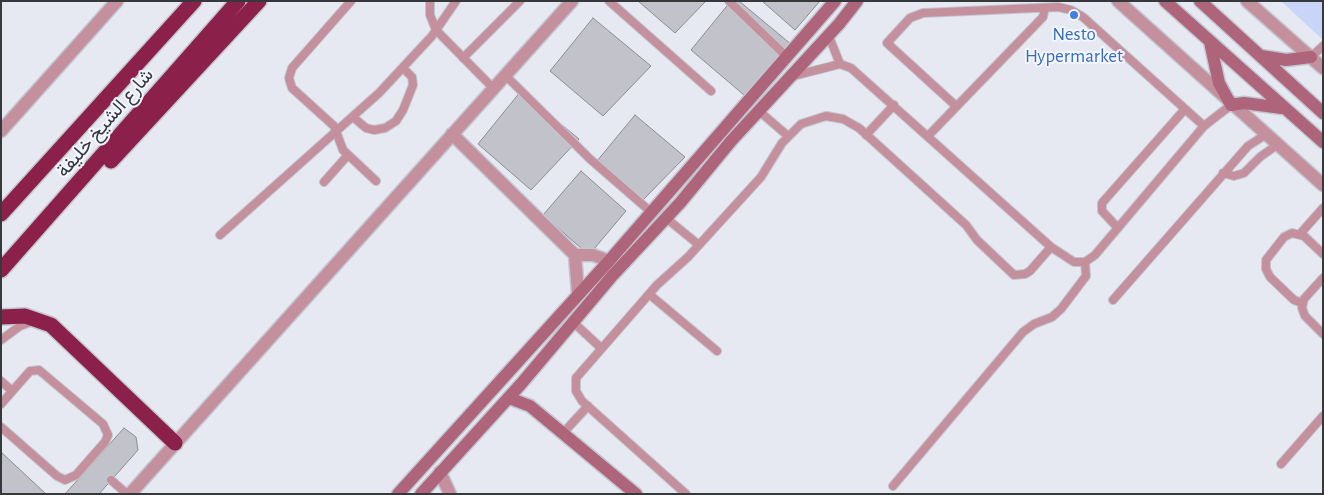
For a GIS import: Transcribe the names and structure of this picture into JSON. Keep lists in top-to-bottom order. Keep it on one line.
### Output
{"streets":{"highway":["شارع الشيخ خليفة"]},"places":["Nesto Hypermarket"]}
